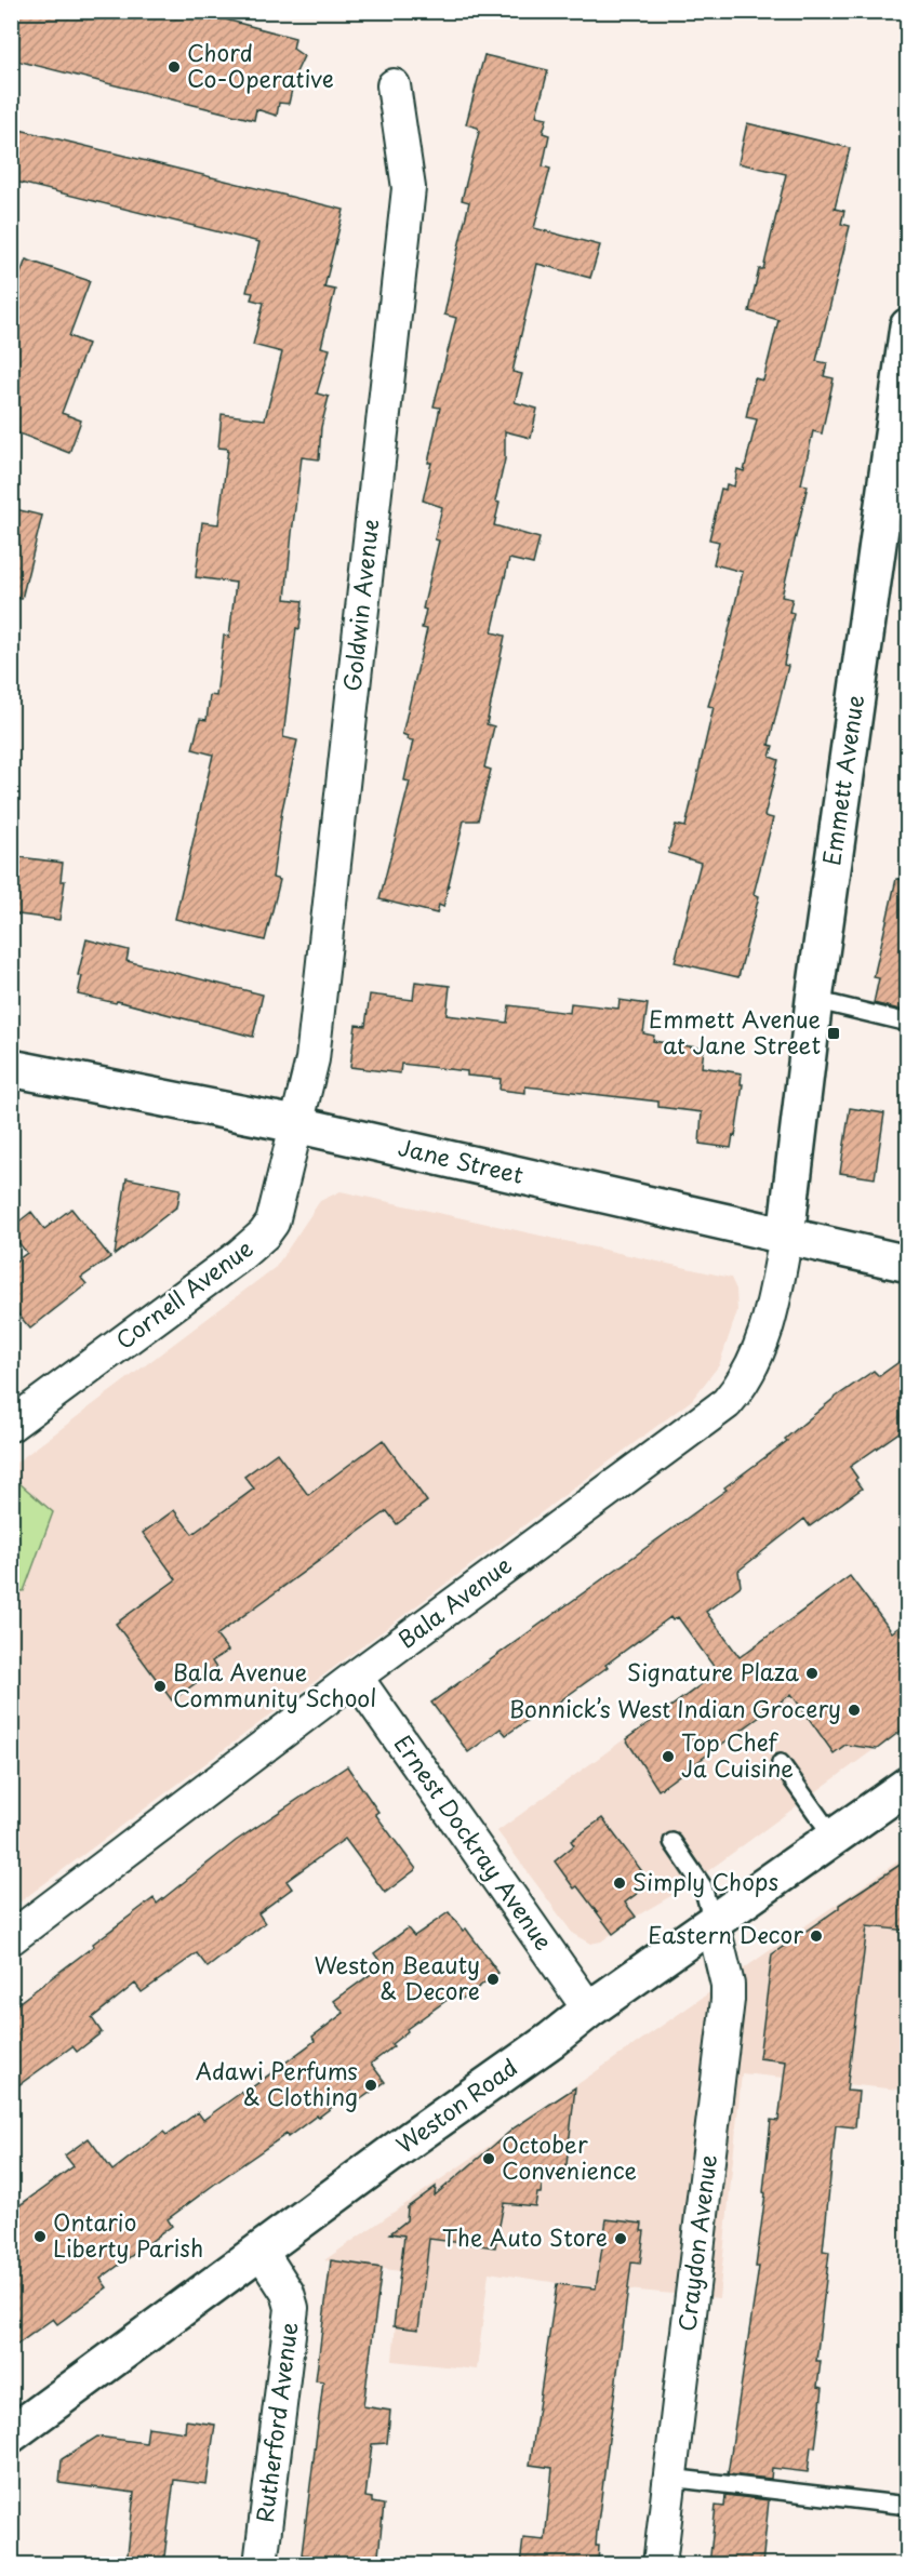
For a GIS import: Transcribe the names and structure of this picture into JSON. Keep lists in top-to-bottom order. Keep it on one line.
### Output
{"streets":{"main road":["Emmett Avenue","Jane Street","Weston Road"],"street":["Goldwin Avenue","Cornell Avenue","Bala Avenue","Ernest Dockray Avenue","Craydon Avenue","Rutherford Avenue"]},"crossings":[["Goldwin Avenue","Jane Street"],["Goldwin Avenue","Cornell Avenue"],["Emmett Avenue","Jane Street"],["Emmett Avenue","Bala Avenue"],["Jane Street","Cornell Avenue"],["Jane Street","Bala Avenue"],["Bala Avenue","Ernest Dockray Avenue"],["Ernest Dockray Avenue","Weston Road"],["Weston Road","Craydon Avenue"],["Weston Road","Rutherford Avenue"]],"places":{"other":["Chord Co-Operative","Signature Plaza","Bala Avenue Community School","Bonnick’s West Indian Grocery","Top Chef Ja Cuisine","Simply Chops","Eastern Decor","Weston Beauty & Decore","Adawi Perfums & Clothing","October Convenience","Ontario Liberty Parish","The Auto Store"],"transit":["Emmett Avenue at Jane Street"]}}
